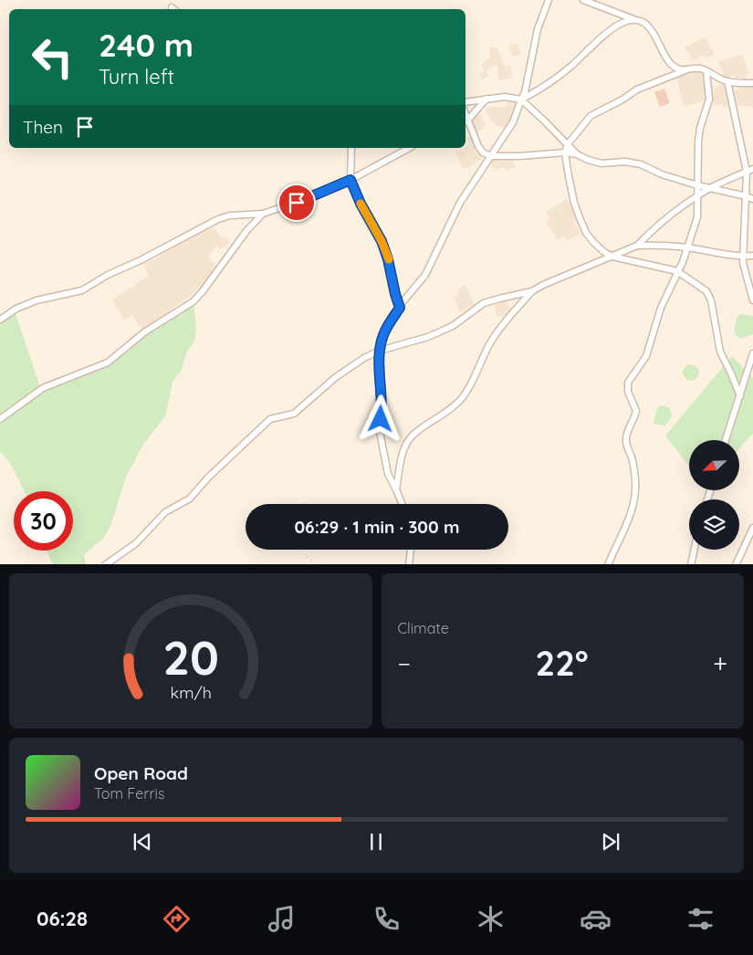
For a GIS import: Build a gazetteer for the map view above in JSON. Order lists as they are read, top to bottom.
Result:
{
  "north": "bottom left",
  "page": {
    "turn": ["240 m", "Turn left"],
    "then": "Then",
    "limit": "30",
    "trip": "06:29 · 1 min · 300 m",
    "tile": "Climate",
    "heat": ["−", "22°", "+"],
    "song": ["Open Road", "Tom Ferris"],
    "tabs": "06:28",
    "gauge": ["20", "km/h"]
  }
}
